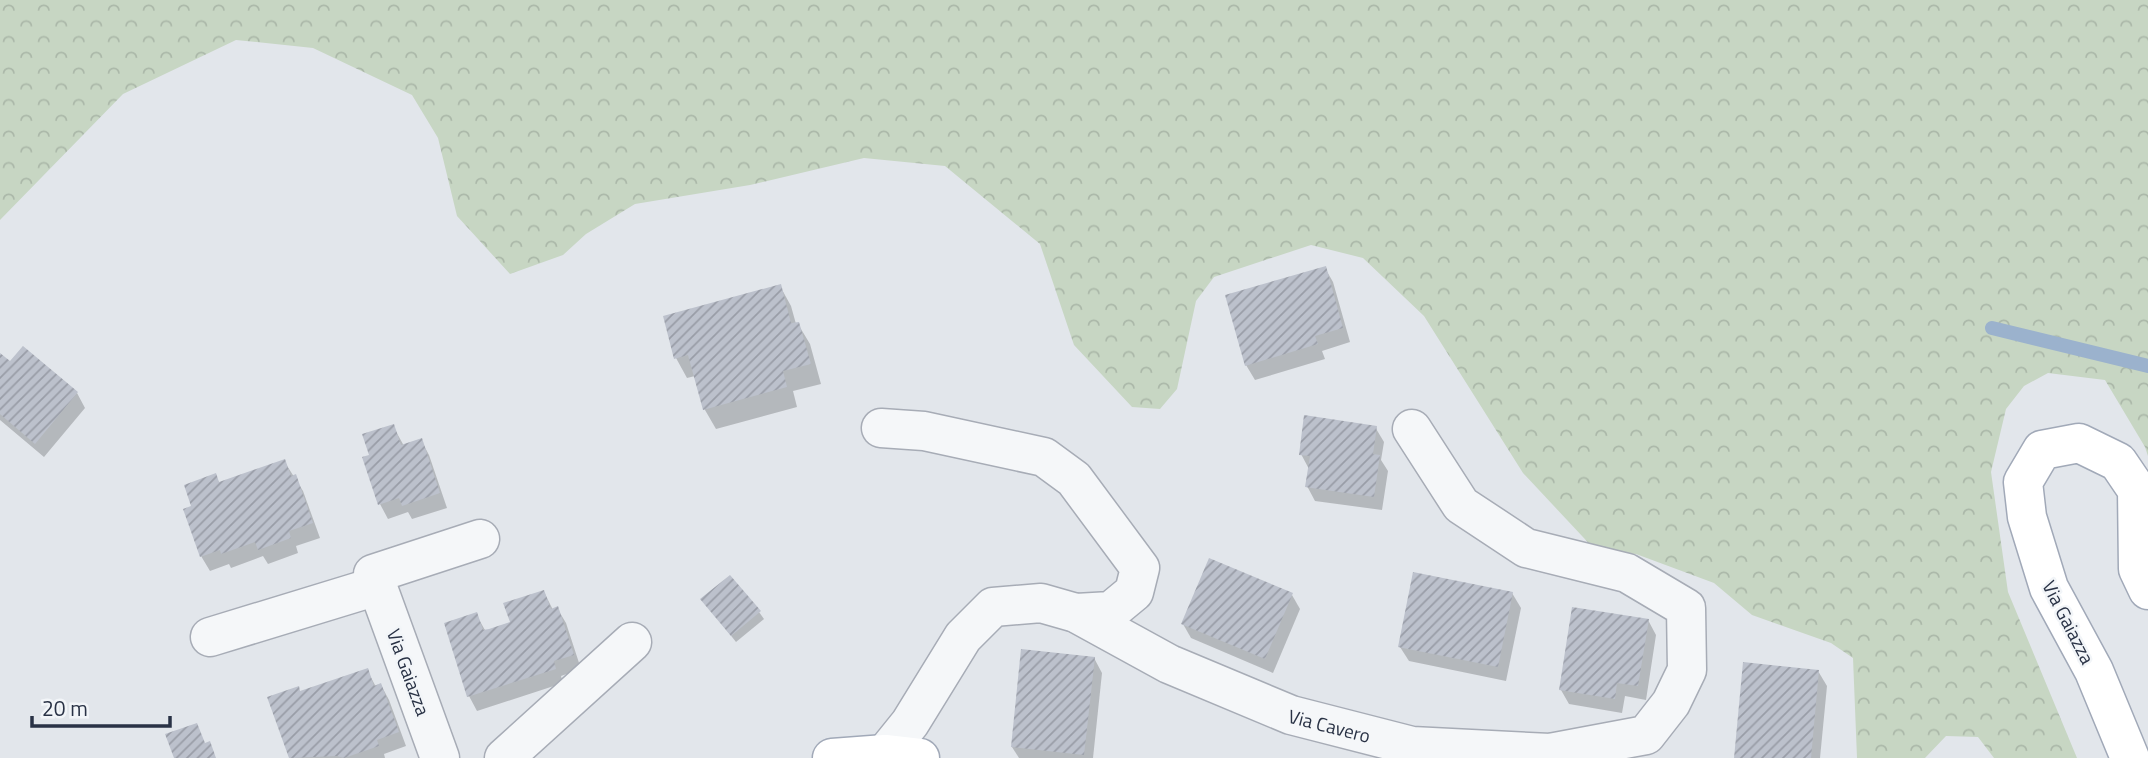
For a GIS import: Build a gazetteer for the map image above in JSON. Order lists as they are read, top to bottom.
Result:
{
  "streets": {
    "main road": ["Via Gaiazza"],
    "street": ["Via Cavero"]
  },
  "scale_bar": "20 m"
}
